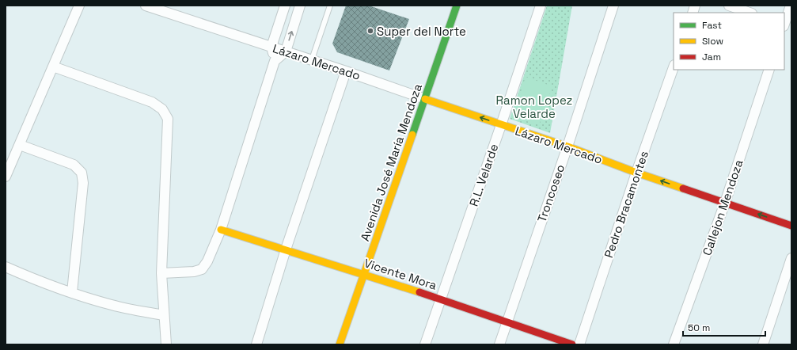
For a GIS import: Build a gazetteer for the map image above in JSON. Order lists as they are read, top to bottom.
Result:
{
  "streets": {
    "street": [
      "Lázaro Mercado",
      "Avenida José María Mendoza",
      "R.L. Velarde",
      "Troncoseo",
      "Pedro Bracamontes",
      "Callejon Mendoza",
      "Vicente Mora"
    ]
  },
  "crossings": [
    ["Lázaro Mercado", "Avenida José María Mendoza"],
    ["Lázaro Mercado", "R.L. Velarde"],
    ["Lázaro Mercado", "Troncoseo"],
    ["Lázaro Mercado", "Pedro Bracamontes"],
    ["Lázaro Mercado", "Callejon Mendoza"],
    ["Avenida José María Mendoza", "Vicente Mora"],
    ["R.L. Velarde", "Vicente Mora"],
    ["Troncoseo", "Vicente Mora"]
  ],
  "one_way": ["Lázaro Mercado"],
  "parks": ["Ramon Lopez Velarde"],
  "places": ["Super del Norte"],
  "legend": ["Fast", "Slow", "Jam"],
  "scale_bar": "50 m"
}
